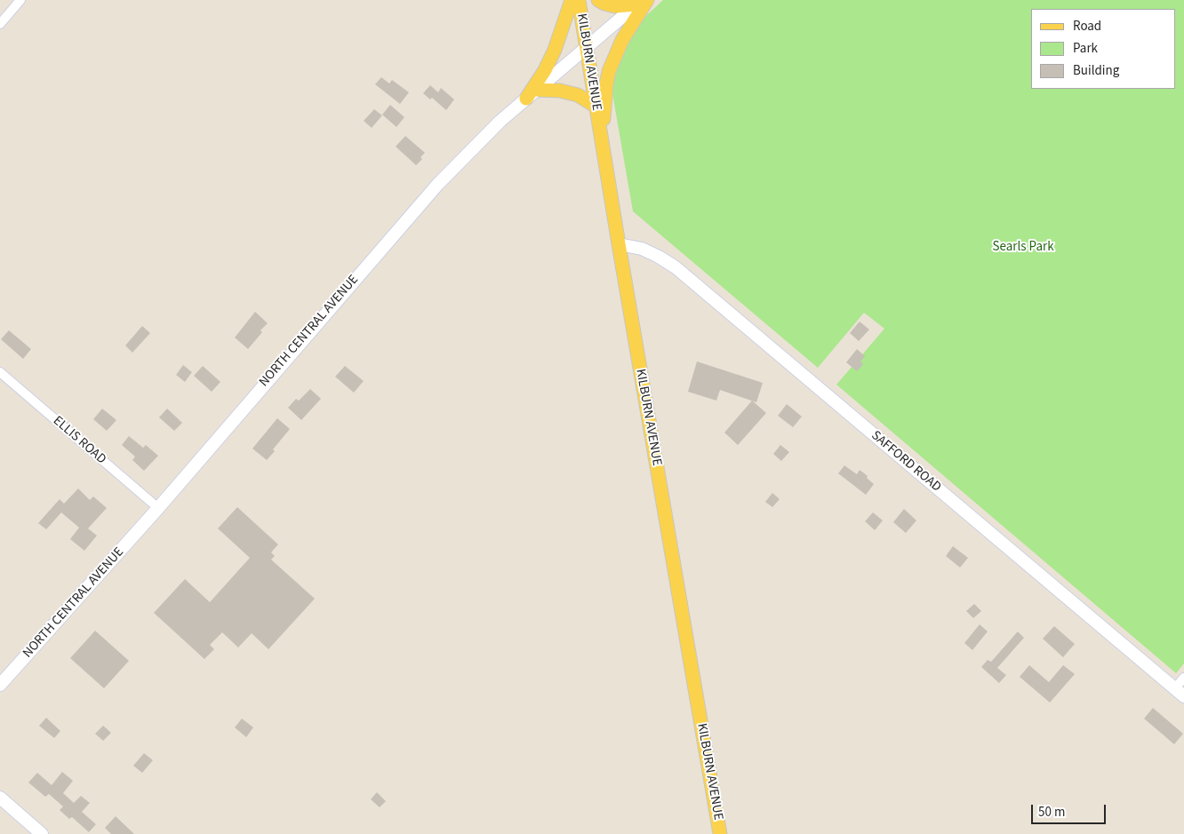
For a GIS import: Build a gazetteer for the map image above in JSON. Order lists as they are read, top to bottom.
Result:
{
  "streets": {
    "main road": ["KILBURN AVENUE", "NORTH CENTRAL AVENUE", "SAFFORD ROAD"],
    "street": ["ELLIS ROAD"]
  },
  "crossings": [
    ["KILBURN AVENUE", "NORTH CENTRAL AVENUE"],
    ["KILBURN AVENUE", "SAFFORD ROAD"],
    ["NORTH CENTRAL AVENUE", "ELLIS ROAD"]
  ],
  "parks": ["Searls Park"],
  "legend": ["Road", "Park", "Building"],
  "scale_bar": "50 m"
}
